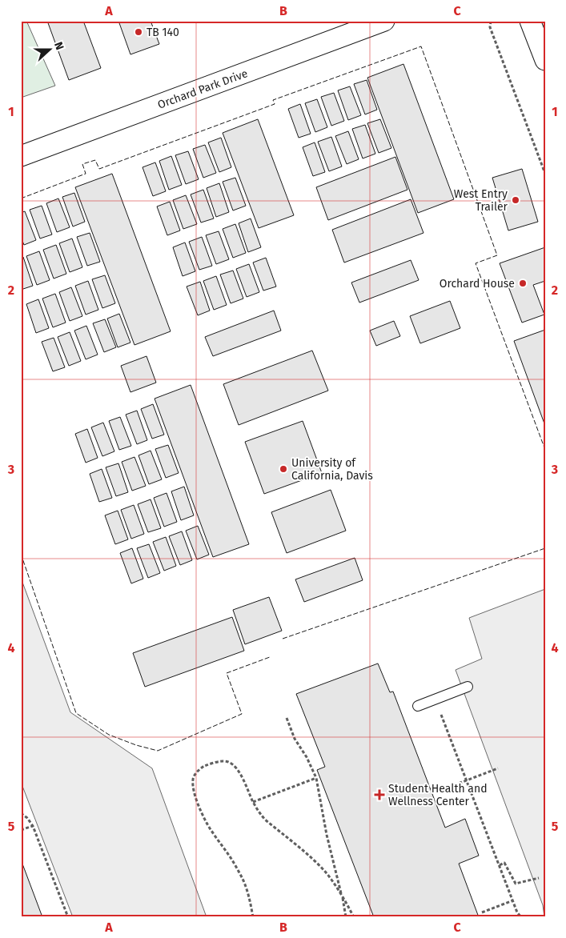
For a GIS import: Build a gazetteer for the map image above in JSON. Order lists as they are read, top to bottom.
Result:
{
  "streets": {
    "street": ["Orchard Park Drive"]
  },
  "places": {
    "other": [
      "TB 140",
      "West Entry Trailer",
      "Orchard House",
      "University of California, Davis"
    ],
    "health": ["Student Health and Wellness Center"]
  },
  "north": "right",
  "grid": {
    "columns": ["A", "B", "C"],
    "rows": [
      "1",
      "2",
      "3",
      "4",
      "5"
    ]
  }
}
